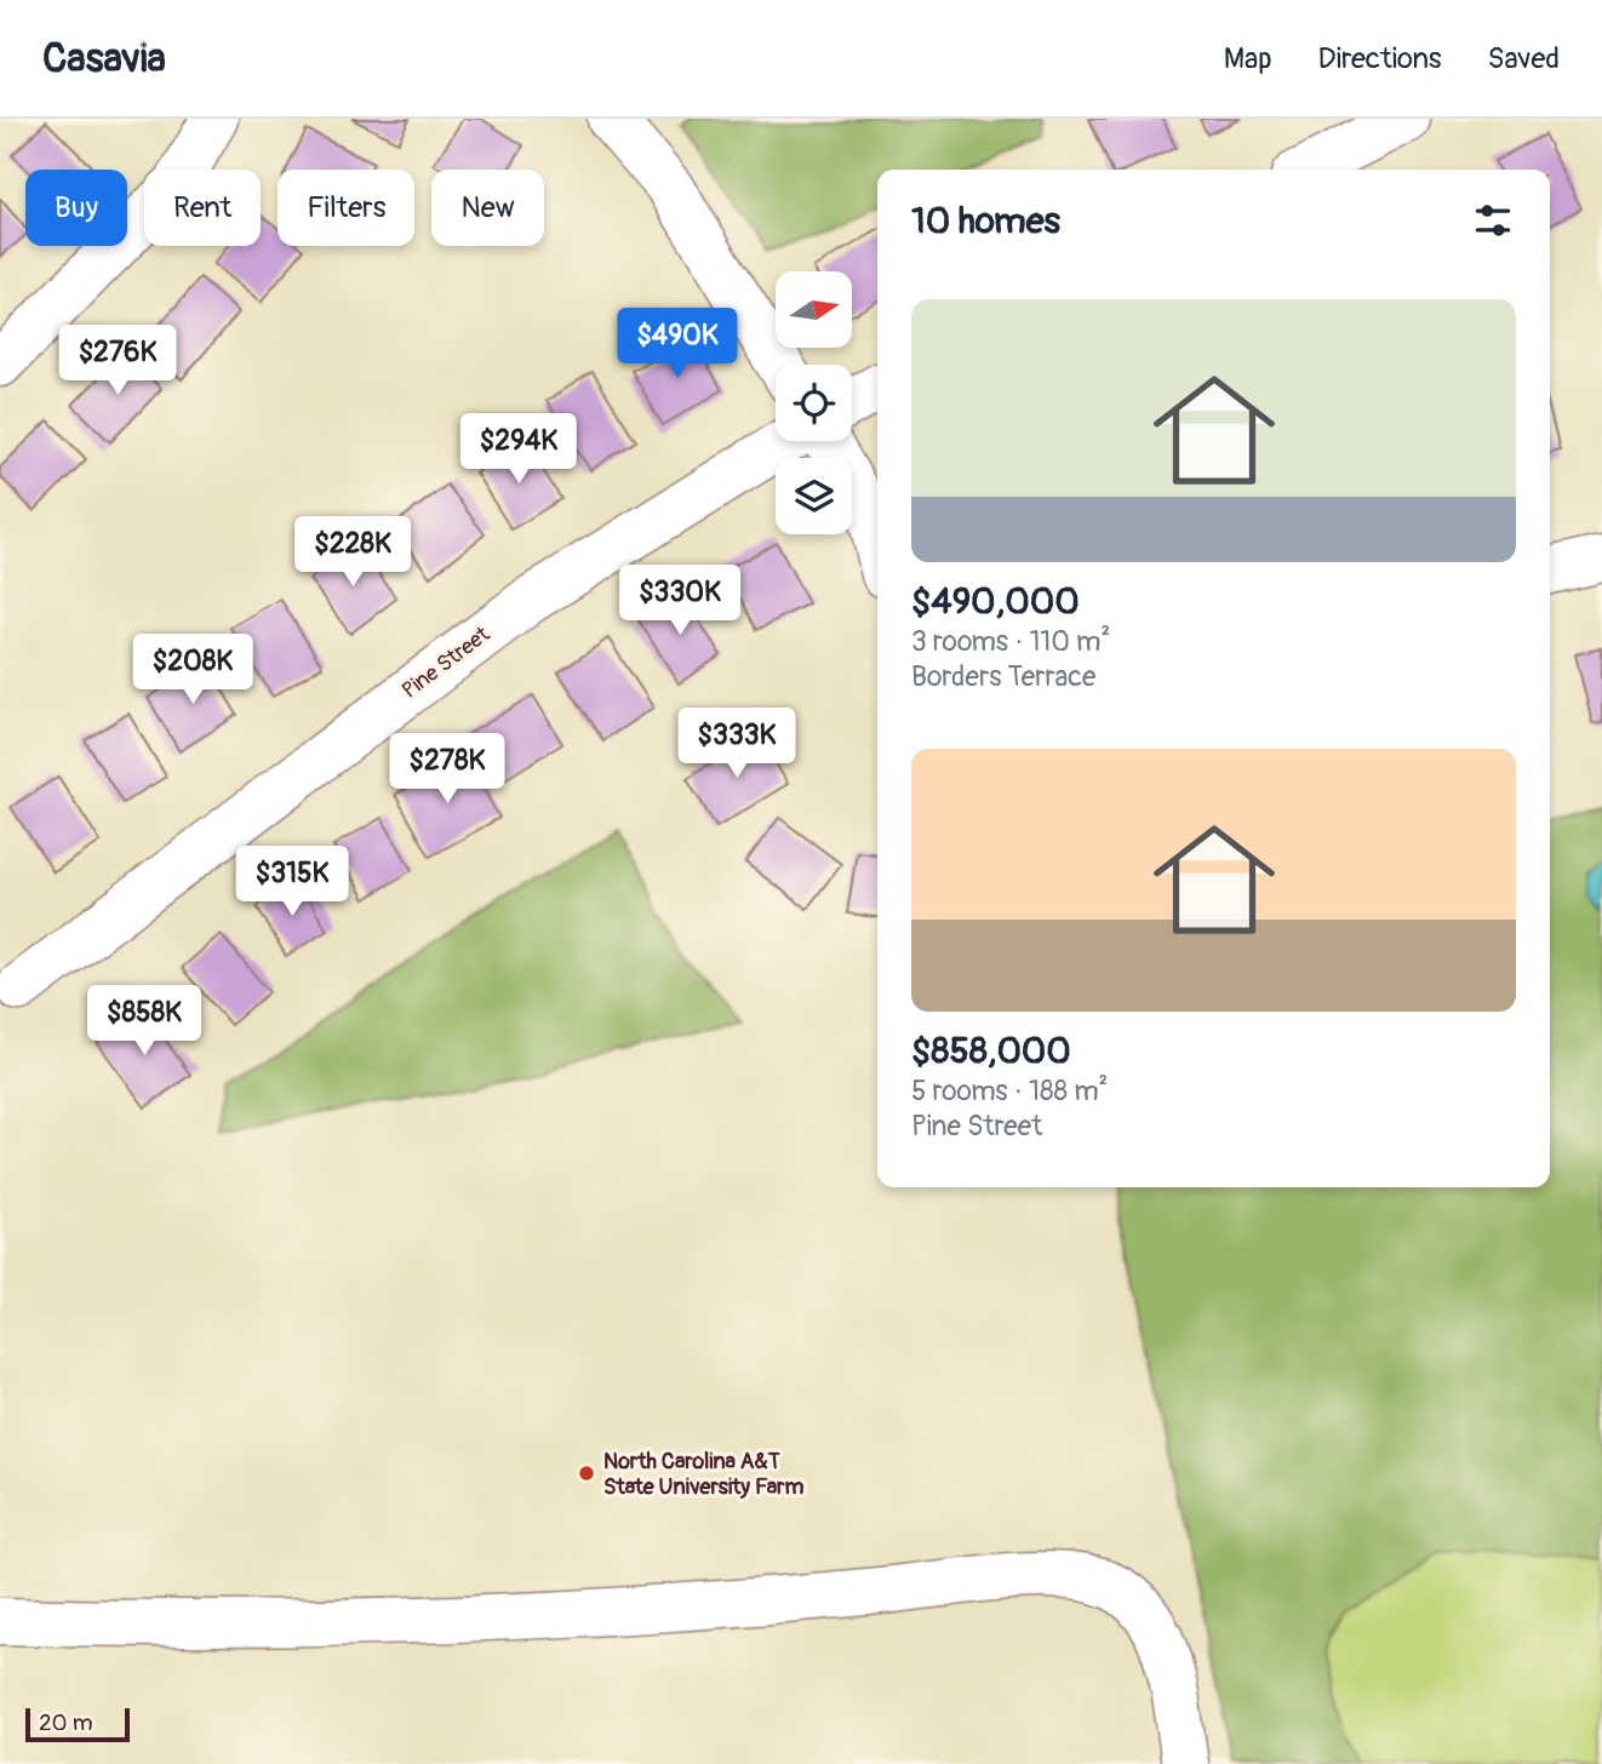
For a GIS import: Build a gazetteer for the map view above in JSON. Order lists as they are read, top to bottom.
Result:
{
  "streets": {
    "street": ["Pine Street"]
  },
  "places": ["North Carolina A&T State University Farm"],
  "scale_bar": "20 m",
  "north": "right",
  "page": {
    "header": "Casavia",
    "nav": ["Map", "Directions", "Saved"],
    "chip": [
      "Buy",
      "Rent",
      "Filters",
      "New"
    ],
    "heading": "10 homes",
    "list": [
      {
        "name": "$490,000",
        "note": "3 rooms · 110 m² · Borders Terrace"
      },
      {
        "name": "$858,000",
        "note": "5 rooms · 188 m² · Pine Street"
      }
    ],
    "price": [
      "$490K",
      "$276K",
      "$294K",
      "$228K",
      "$330K",
      "$208K",
      "$333K",
      "$278K",
      "$315K",
      "$858K"
    ],
    "scale": "20 m"
  }
}
